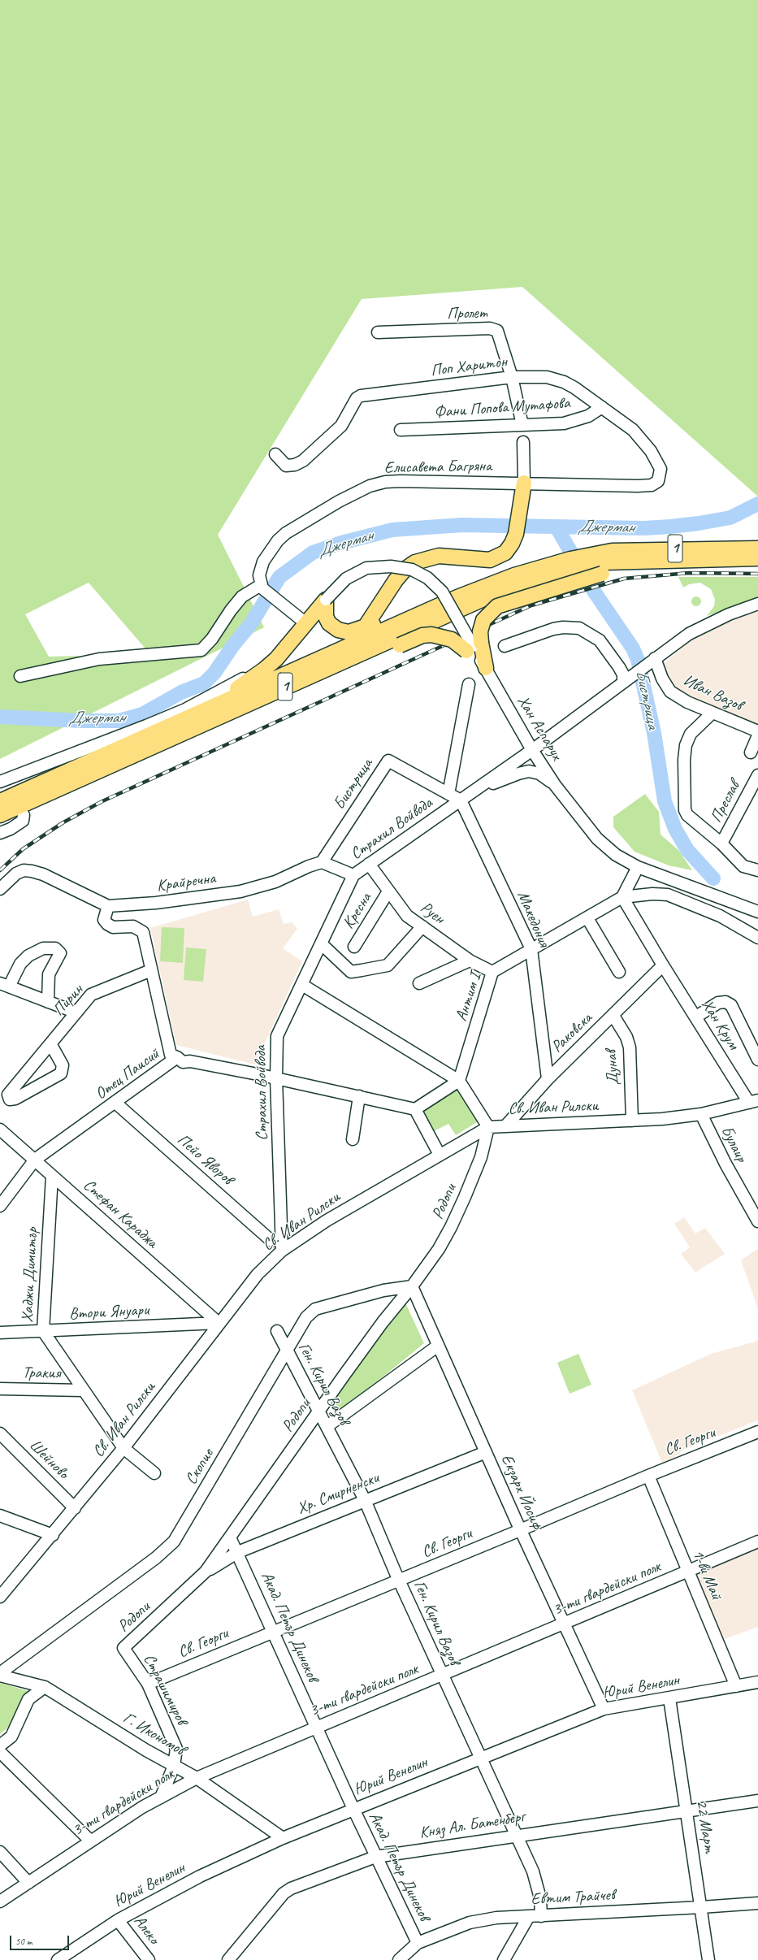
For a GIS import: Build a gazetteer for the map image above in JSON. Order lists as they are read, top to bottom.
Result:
{
  "streets": {
    "main road": ["1"],
    "street": [
      "Пролет",
      "Поп Харитон",
      "Фани Попова Мутафова",
      "Елисавета Багряна",
      "Иван Вазов",
      "Хан Аспарух",
      "Бистрица",
      "Преслав",
      "Страхил Войвода",
      "Крайречна",
      "Кресна",
      "Руен",
      "Македония",
      "Антим I",
      "Пирин",
      "Хан Крум",
      "Раковска",
      "Дунав",
      "Отец Паисий",
      "Св. Иван Рилски",
      "Булаир",
      "Пейо Яворов",
      "Родопи",
      "Стефан Караджа",
      "Хаджи Димитър",
      "Втори Януари",
      "Тракия",
      "Ген. Кирил Вазов",
      "Св. Георги",
      "Шейново",
      "Скопие",
      "Екзарх Йосиф",
      "Хр. Смирненски",
      "1-ви Май",
      "3-ти гвардейски полк",
      "Акад. Петър Динеков",
      "Юрий Венелин",
      "Страшимиров",
      "Г. Икономов",
      "Княз Ал. Батенберг",
      "22 Март",
      "Евтим Трайчев",
      "Алеко"
    ]
  },
  "crossings": [
    ["Пролет", "Поп Харитон"],
    ["Пролет", "Фани Попова Мутафова"],
    ["Поп Харитон", "Фани Попова Мутафова"],
    ["Поп Харитон", "Елисавета Багряна"],
    ["Иван Вазов", "Страхил Войвода"],
    ["Хан Аспарух", "Страхил Войвода"],
    ["Бистрица", "Страхил Войвода"],
    ["Бистрица", "Крайречна"],
    ["Бистрица", "Македония"],
    ["Страхил Войвода", "Руен"],
    ["Страхил Войвода", "Македония"],
    ["Страхил Войвода", "Св. Иван Рилски"],
    ["Крайречна", "Отец Паисий"],
    ["Кресна", "Руен"],
    ["Руен", "Антим I"],
    ["Македония", "Антим I"],
    ["Македония", "Раковска"],
    ["Антим I", "Хан Крум"],
    ["Пирин", "Отец Паисий"],
    ["Хан Крум", "Раковска"],
    ["Хан Крум", "Св. Иван Рилски"],
    ["Раковска", "Дунав"],
    ["Раковска", "Св. Иван Рилски"],
    ["Дунав", "Св. Иван Рилски"],
    ["Отец Паисий", "Пейо Яворов"],
    ["Отец Паисий", "Стефан Караджа"],
    ["Св. Иван Рилски", "Булаир"],
    ["Св. Иван Рилски", "Родопи"],
    ["Св. Иван Рилски", "Стефан Караджа"],
    ["Св. Иван Рилски", "Хаджи Димитър"],
    ["Св. Иван Рилски", "Втори Януари"],
    ["Св. Иван Рилски", "Шейново"],
    ["Родопи", "Ген. Кирил Вазов"],
    ["Родопи", "Скопие"],
    ["Родопи", "Екзарх Йосиф"],
    ["Родопи", "Хр. Смирненски"],
    ["Родопи", "Акад. Петър Динеков"],
    ["Родопи", "Страшимиров"],
    ["Стефан Караджа", "Хаджи Димитър"],
    ["Стефан Караджа", "Втори Януари"],
    ["Хаджи Димитър", "Втори Януари"],
    ["Хаджи Димитър", "Тракия"],
    ["Ген. Кирил Вазов", "Св. Георги"],
    ["Ген. Кирил Вазов", "Скопие"],
    ["Ген. Кирил Вазов", "Хр. Смирненски"],
    ["Ген. Кирил Вазов", "3-ти гвардейски полк"],
    ["Ген. Кирил Вазов", "Юрий Венелин"],
    ["Ген. Кирил Вазов", "Княз Ал. Батенберг"],
    ["Ген. Кирил Вазов", "Евтим Трайчев"],
    ["Св. Георги", "Екзарх Йосиф"],
    ["Св. Георги", "1-ви Май"],
    ["Св. Георги", "Акад. Петър Динеков"],
    ["Св. Георги", "Страшимиров"],
    ["Скопие", "Екзарх Йосиф"],
    ["Екзарх Йосиф", "Хр. Смирненски"],
    ["Екзарх Йосиф", "3-ти гвардейски полк"],
    ["Екзарх Йосиф", "Юрий Венелин"],
    ["Хр. Смирненски", "Акад. Петър Динеков"],
    ["1-ви Май", "3-ти гвардейски полк"],
    ["1-ви Май", "Юрий Венелин"],
    ["3-ти гвардейски полк", "Акад. Петър Динеков"],
    ["3-ти гвардейски полк", "Страшимиров"],
    ["3-ти гвардейски полк", "Г. Икономов"],
    ["Акад. Петър Динеков", "Юрий Венелин"],
    ["Акад. Петър Динеков", "Княз Ал. Батенберг"],
    ["Акад. Петър Динеков", "Евтим Трайчев"],
    ["Юрий Венелин", "Г. Икономов"],
    ["Юрий Венелин", "22 Март"],
    ["Юрий Венелин", "Алеко"],
    ["Страшимиров", "Г. Икономов"],
    ["Княз Ал. Батенберг", "22 Март"],
    ["22 Март", "Евтим Трайчев"]
  ],
  "water": ["Джерман", "Бистрица"],
  "scale_bar": "50 m"
}
